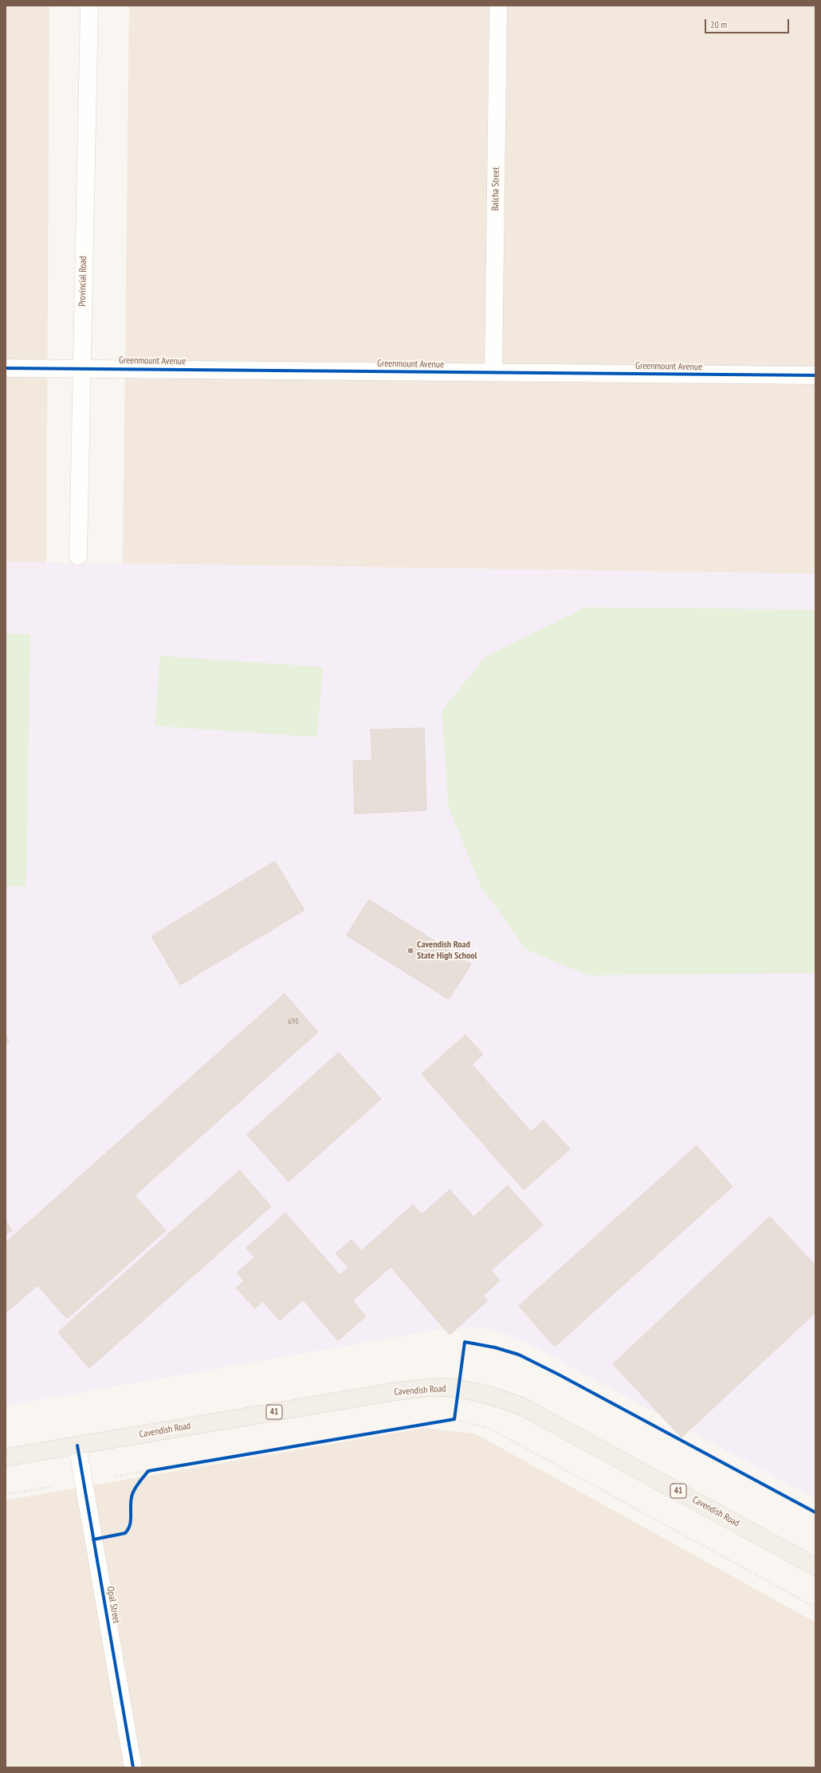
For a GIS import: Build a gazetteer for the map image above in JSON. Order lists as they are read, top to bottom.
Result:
{
  "streets": {
    "main road": ["Cavendish Road", "41"],
    "street": [
      "Balcha Street",
      "Provincial Road",
      "Greenmount Avenue",
      "Opal Street"
    ]
  },
  "crossings": [
    ["Balcha Street", "Greenmount Avenue"],
    ["Provincial Road", "Greenmount Avenue"],
    ["Cavendish Road", "Opal Street"]
  ],
  "places": ["Cavendish Road State High School"],
  "house_numbers": ["695"],
  "scale_bar": "20 m"
}
